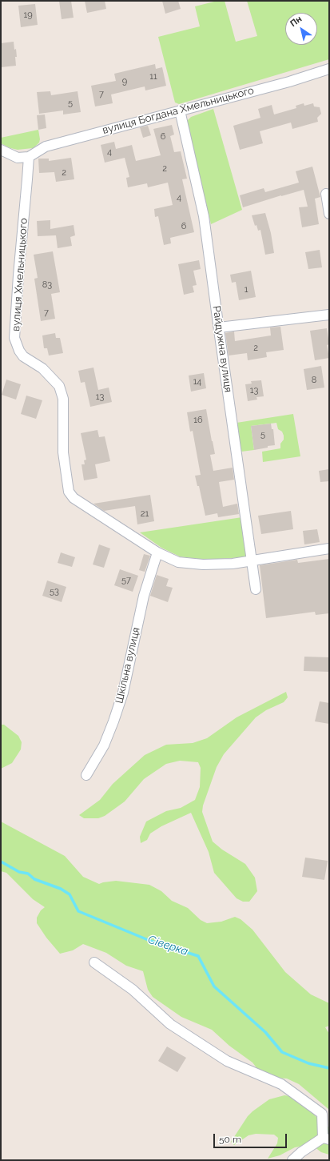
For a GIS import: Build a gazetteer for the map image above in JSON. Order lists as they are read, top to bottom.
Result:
{
  "streets": {
    "street": [
      "вулиця Богдана Хмельницького",
      "вулиця Хмельницького",
      "Райдужна вулиця",
      "Шкільна вулиця"
    ]
  },
  "crossings": [
    ["вулиця Богдана Хмельницького", "вулиця Хмельницького"],
    ["вулиця Богдана Хмельницького", "Райдужна вулиця"],
    ["вулиця Хмельницького", "Райдужна вулиця"],
    ["вулиця Хмельницького", "Шкільна вулиця"]
  ],
  "water": ["Сіверка"],
  "house_numbers": [
    "19",
    "11",
    "9",
    "7",
    "5",
    "6",
    "4",
    "2",
    "2",
    "4",
    "6",
    "83",
    "1",
    "7",
    "2",
    "8",
    "14",
    "13",
    "13",
    "16",
    "5",
    "21",
    "57",
    "53"
  ],
  "scale_bar": "50 m",
  "north": "top left"
}
